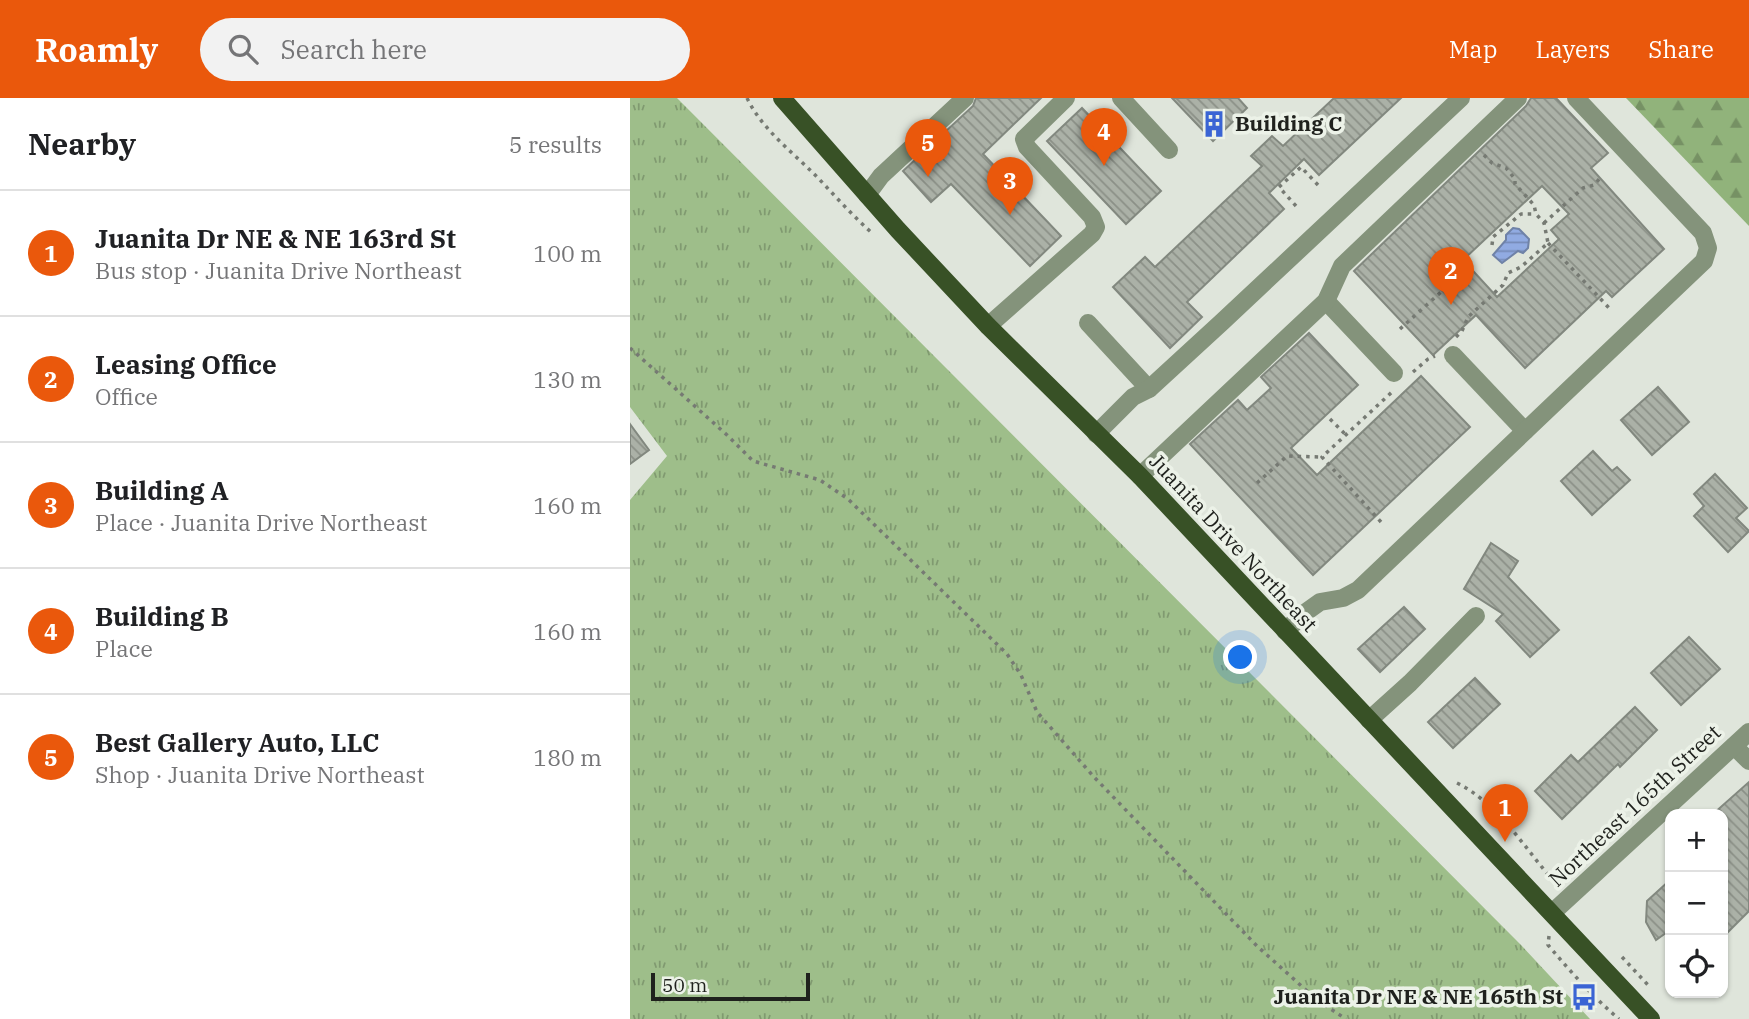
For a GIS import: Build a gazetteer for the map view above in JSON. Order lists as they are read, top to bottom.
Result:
{
  "streets": {
    "main road": ["Juanita Drive Northeast"],
    "street": ["Northeast 165th Street"]
  },
  "crossings": [
    ["Juanita Drive Northeast", "Northeast 165th Street"]
  ],
  "places": {
    "building": ["Building C"],
    "bus stop": ["Juanita Dr NE & NE 165th St"]
  },
  "scale_bar": "50 m",
  "page": {
    "header": "Roamly",
    "search": "Search here",
    "nav": ["Map", "Layers", "Share"],
    "heading": ["Nearby", "5 results"],
    "pins": [
      "4",
      "5",
      "3",
      "2",
      "1"
    ],
    "list": [
      {
        "mark": "1",
        "name": "Juanita Dr NE & NE 163rd St",
        "note": "Bus stop · Juanita Drive Northeast",
        "value": "100 m"
      },
      {
        "mark": "2",
        "name": "Leasing Office",
        "note": "Office",
        "value": "130 m"
      },
      {
        "mark": "3",
        "name": "Building A",
        "note": "Place · Juanita Drive Northeast",
        "value": "160 m"
      },
      {
        "mark": "4",
        "name": "Building B",
        "note": "Place",
        "value": "160 m"
      },
      {
        "mark": "5",
        "name": "Best Gallery Auto, LLC",
        "note": "Shop · Juanita Drive Northeast",
        "value": "180 m"
      }
    ],
    "map_buttons": ["+", "−"],
    "scale": "50 m"
  }
}
